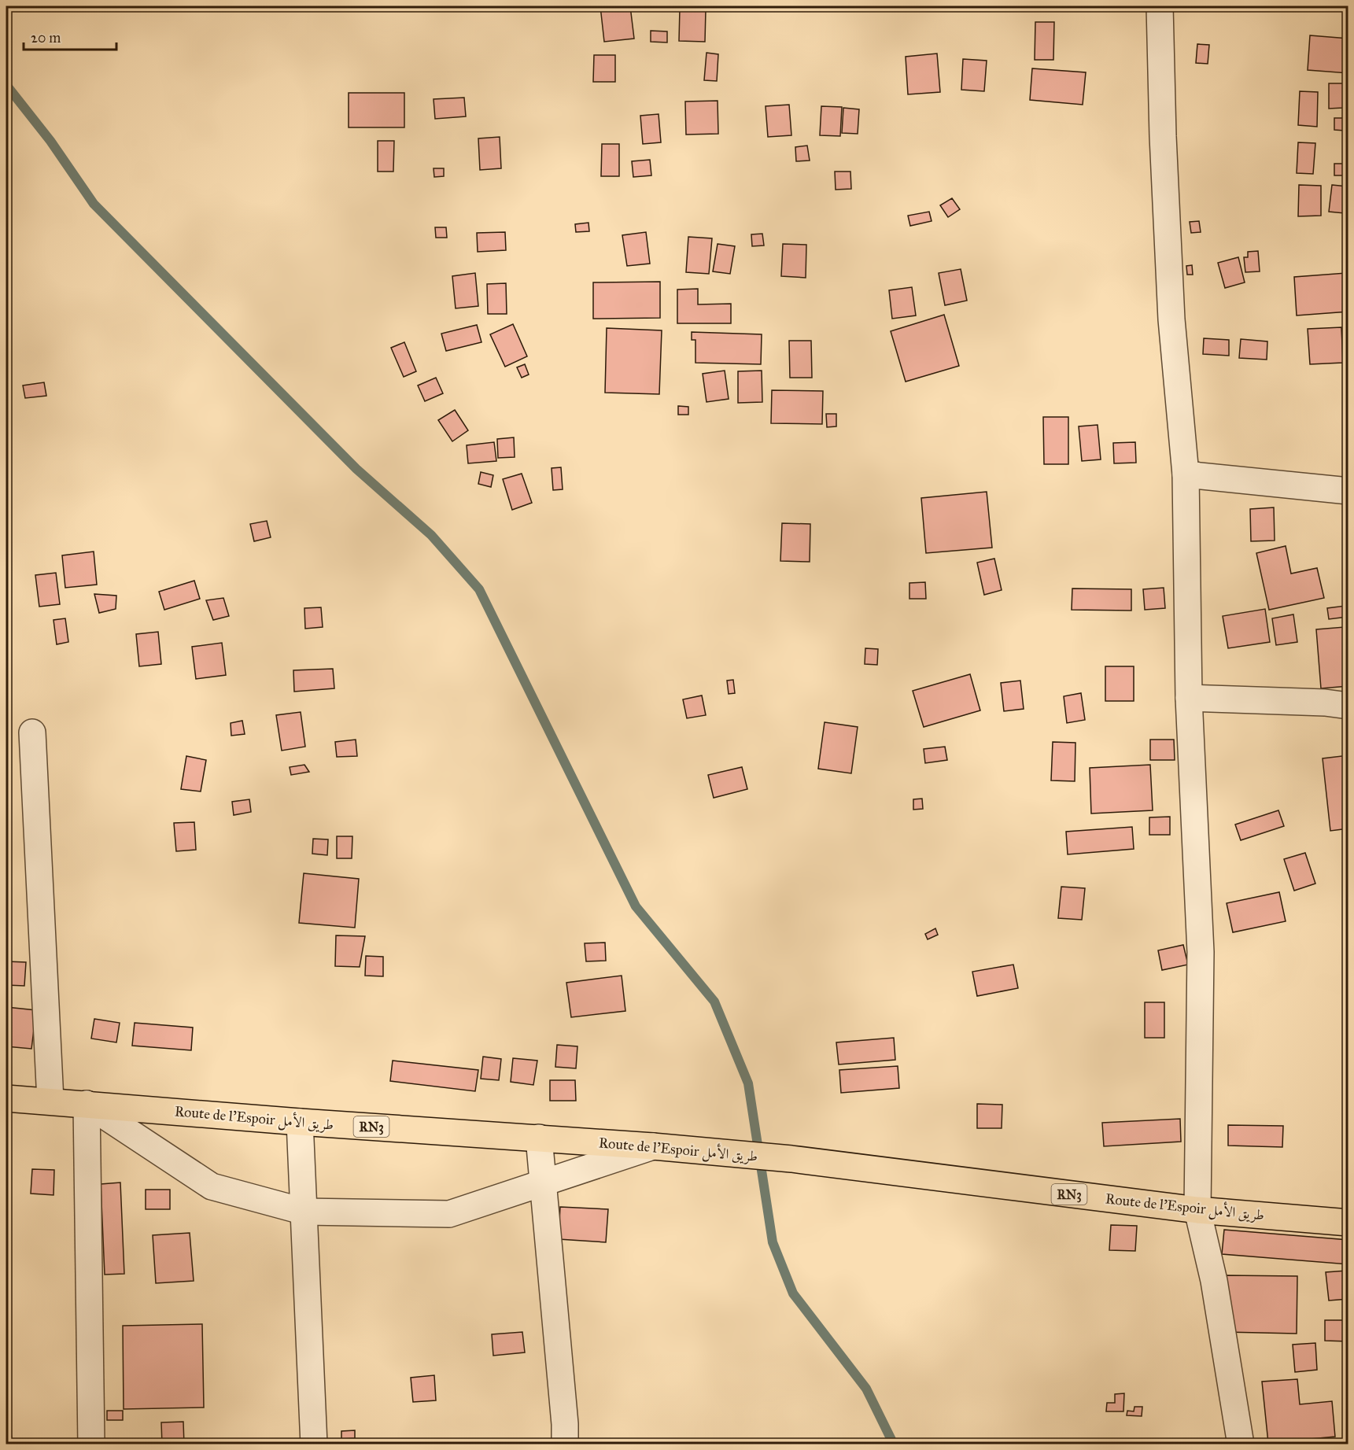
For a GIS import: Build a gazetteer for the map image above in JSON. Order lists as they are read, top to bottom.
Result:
{
  "streets": {
    "highway": ["Route de l’Espoir طريق الأمل", "RN3"]
  },
  "scale_bar": "20 m"
}
